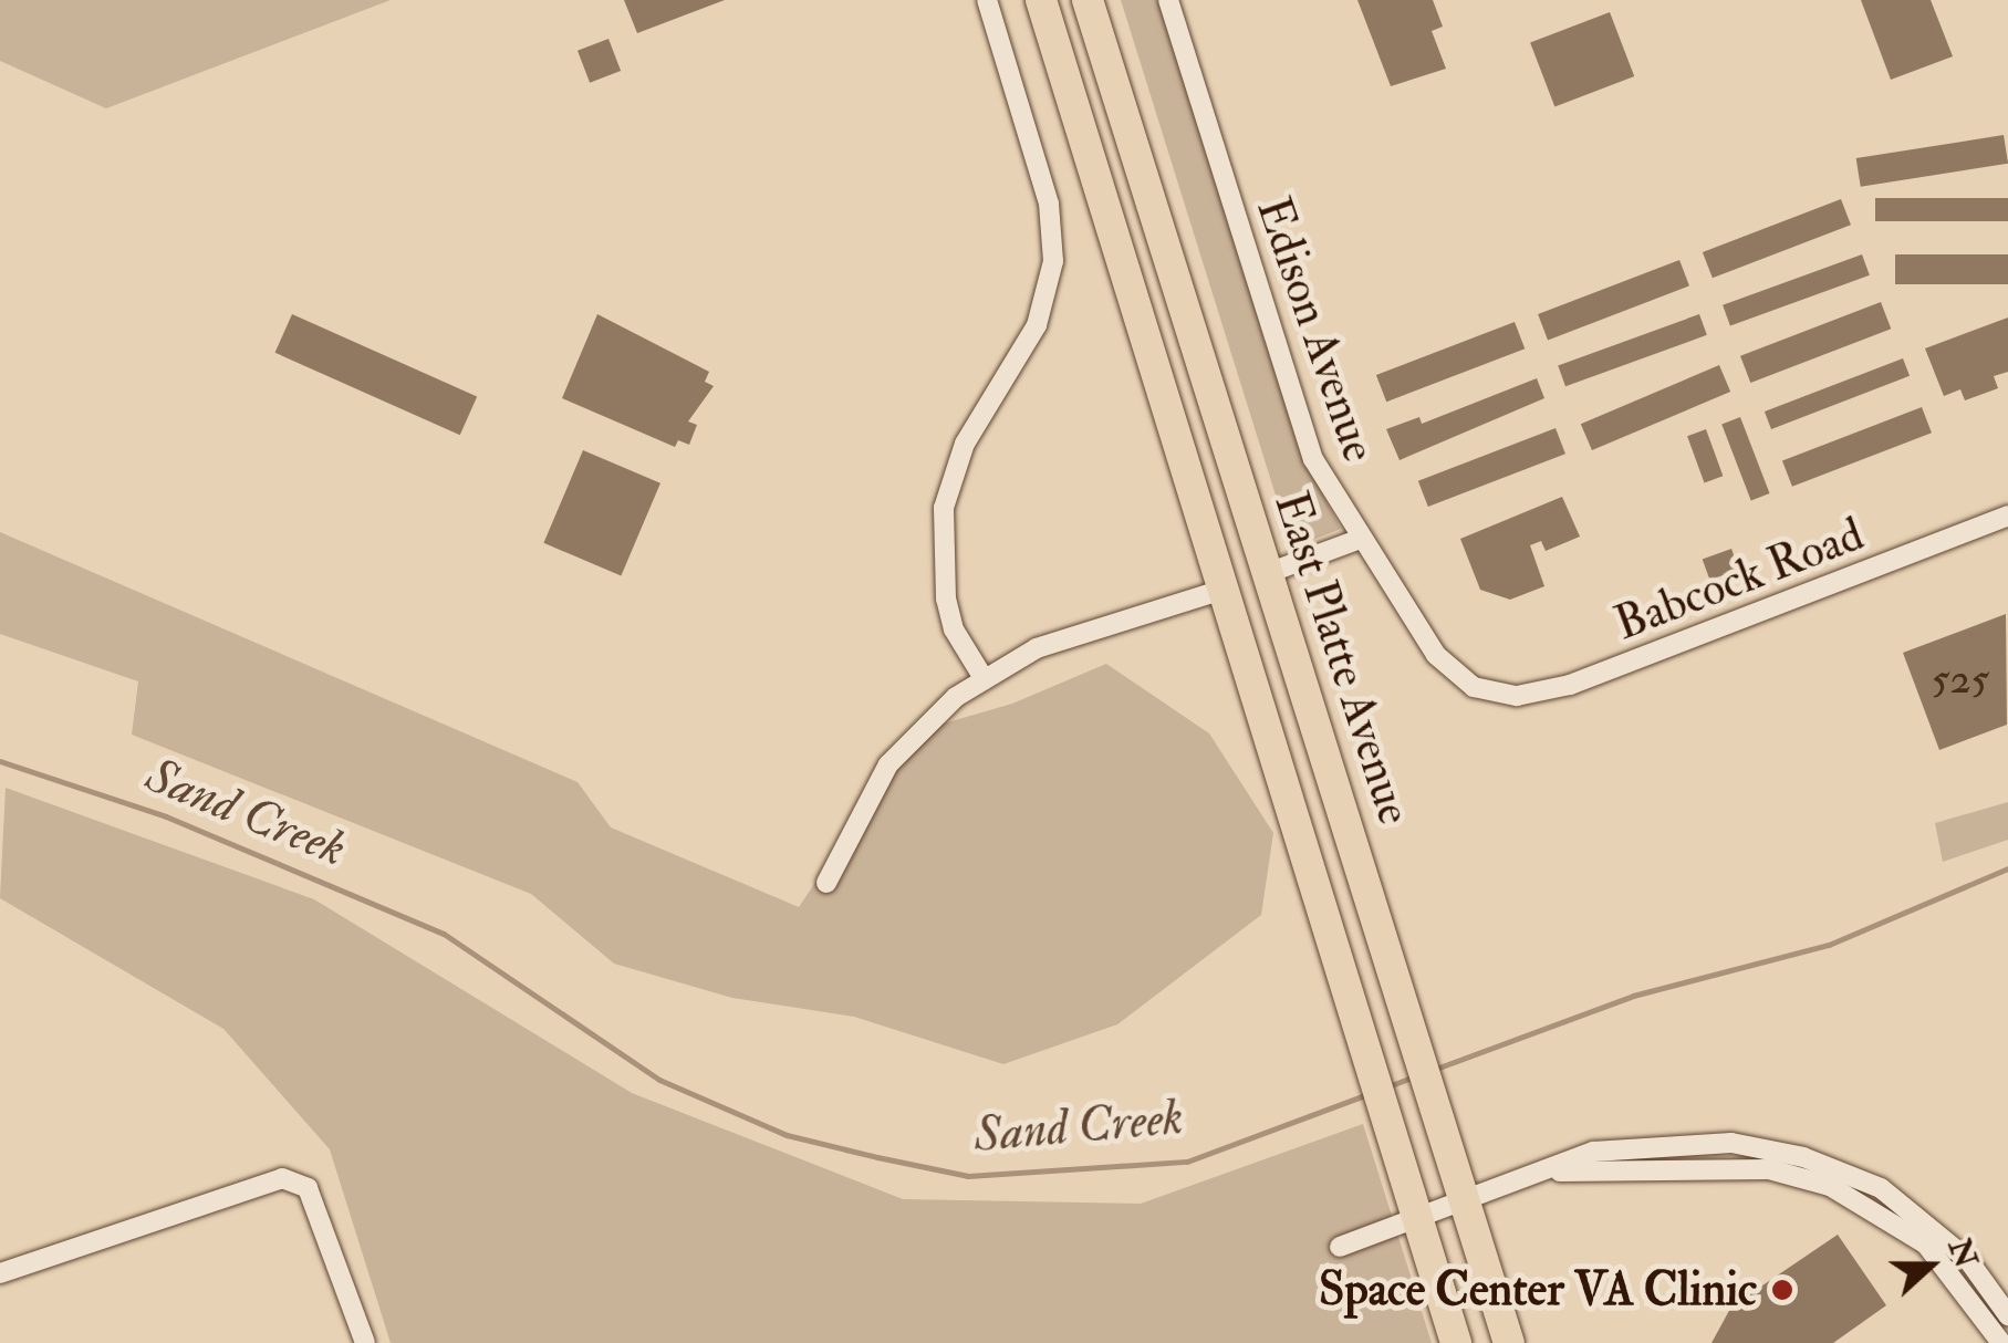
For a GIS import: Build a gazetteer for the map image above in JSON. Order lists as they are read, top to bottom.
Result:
{
  "streets": {
    "highway": ["East Platte Avenue"],
    "street": ["Edison Avenue", "Babcock Road"]
  },
  "crossings": [
    ["Edison Avenue", "Babcock Road"]
  ],
  "water": ["Sand Creek"],
  "places": ["Space Center VA Clinic"],
  "house_numbers": ["525"],
  "north": "right"
}
